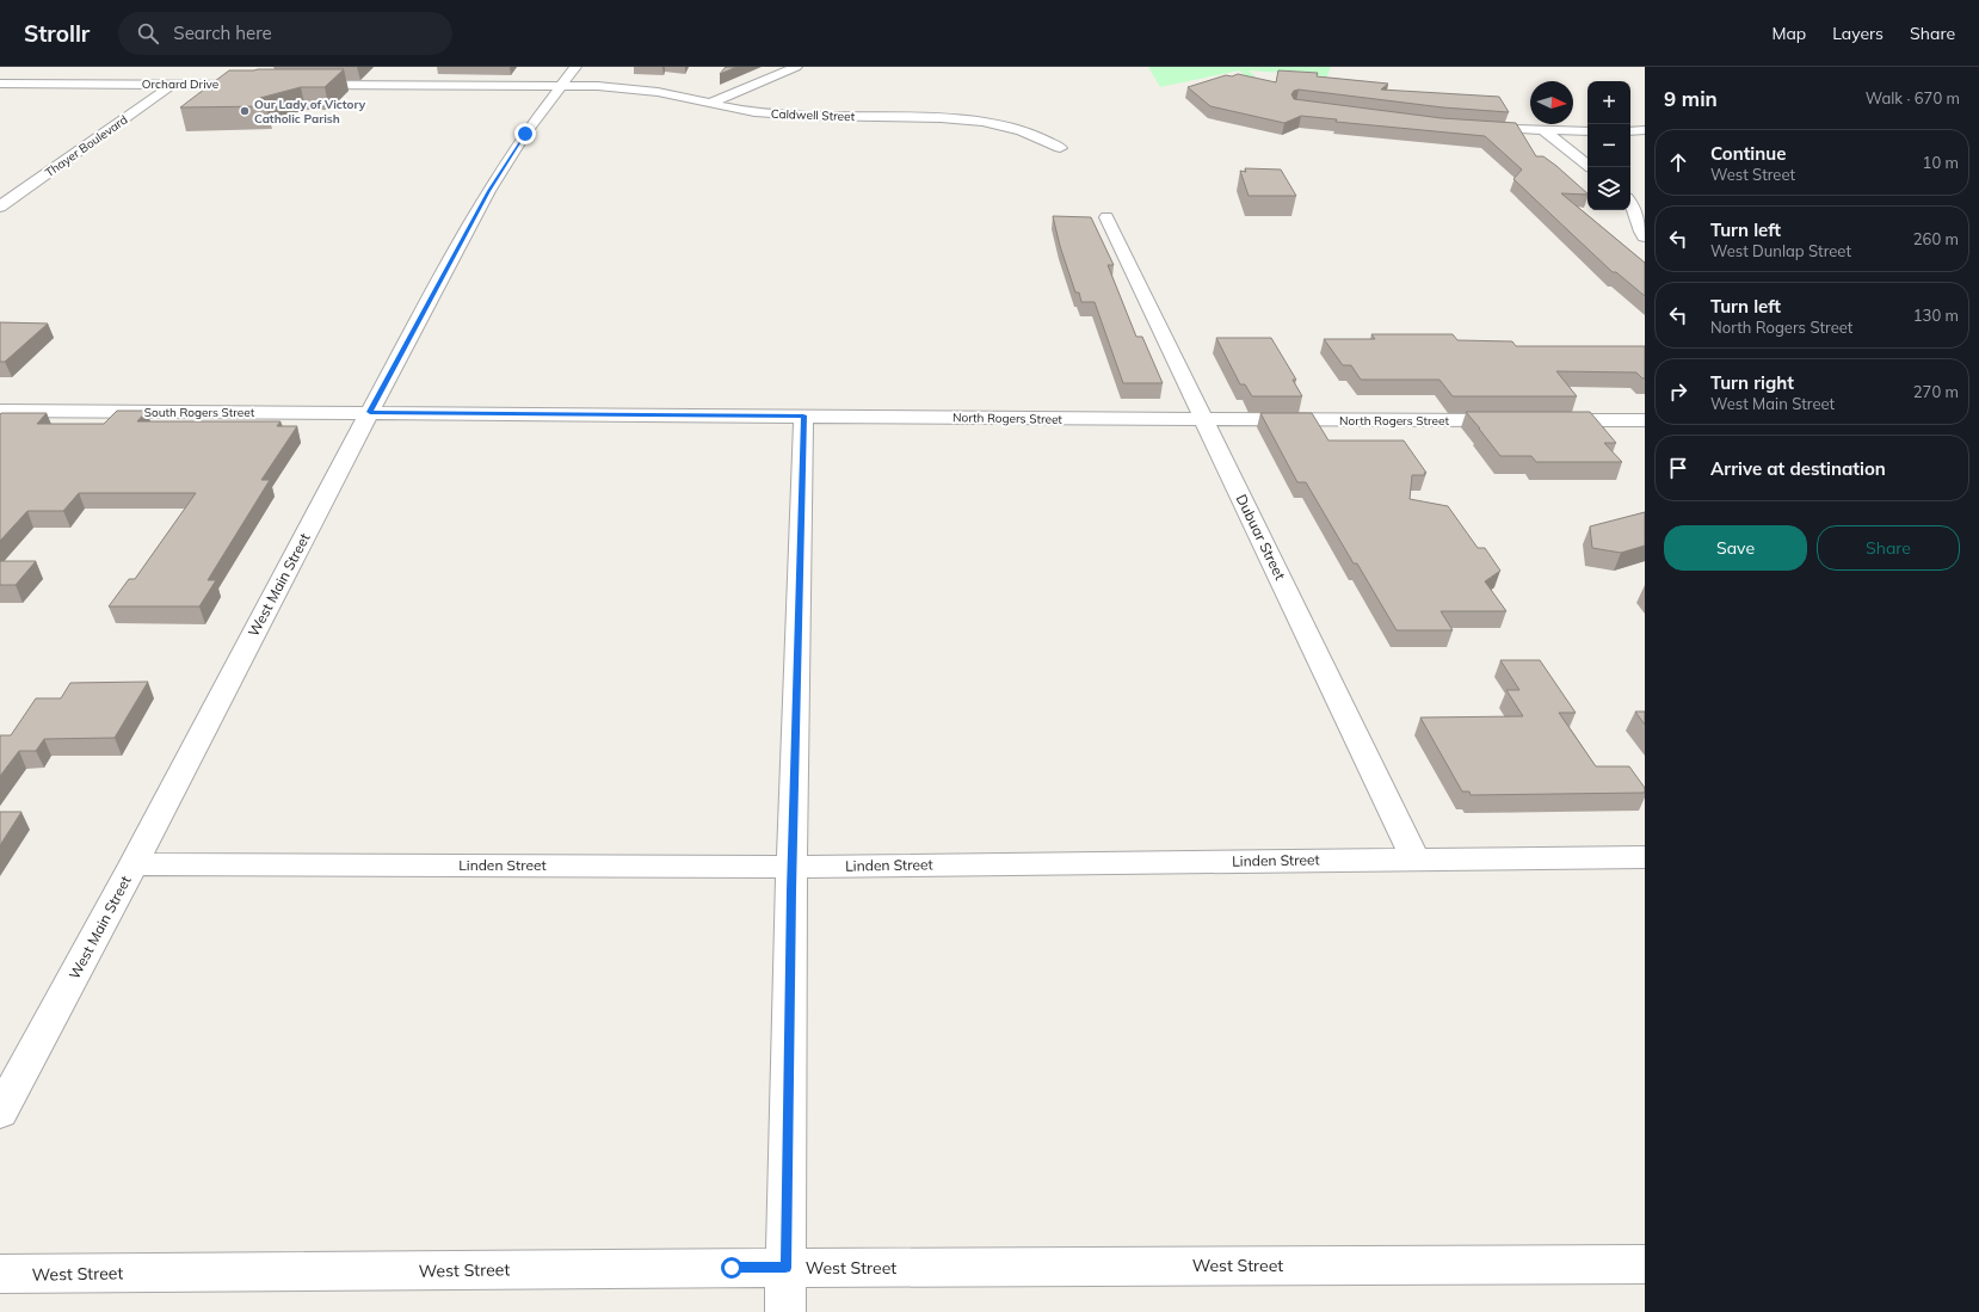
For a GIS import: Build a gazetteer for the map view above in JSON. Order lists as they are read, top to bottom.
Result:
{
  "streets": {
    "street": [
      "Orchard Drive",
      "Caldwell Street",
      "Thayer Boulevard",
      "South Rogers Street",
      "North Rogers Street",
      "Dubuar Street",
      "West Main Street",
      "Linden Street",
      "West Street"
    ]
  },
  "crossings": [
    ["Orchard Drive", "Thayer Boulevard"],
    ["Caldwell Street", "West Main Street"],
    ["South Rogers Street", "North Rogers Street"],
    ["South Rogers Street", "West Main Street"],
    ["North Rogers Street", "Dubuar Street"],
    ["North Rogers Street", "West Main Street"],
    ["Dubuar Street", "Linden Street"],
    ["West Main Street", "Linden Street"]
  ],
  "places": ["Our Lady of Victory Catholic Parish"],
  "north": "right",
  "page": {
    "header": "Strollr",
    "search": "Search here",
    "nav": ["Map", "Layers", "Share"],
    "heading": ["9 min", "Walk · 670 m"],
    "map_buttons": ["+", "−"],
    "list": [
      ["Continue", "West Street", "10 m"],
      ["Turn left", "West Dunlap Street", "260 m"],
      ["Turn left", "North Rogers Street", "130 m"],
      ["Turn right", "West Main Street", "270 m"],
      "Arrive at destination"
    ],
    "buttons": ["Save", "Share"]
  }
}
